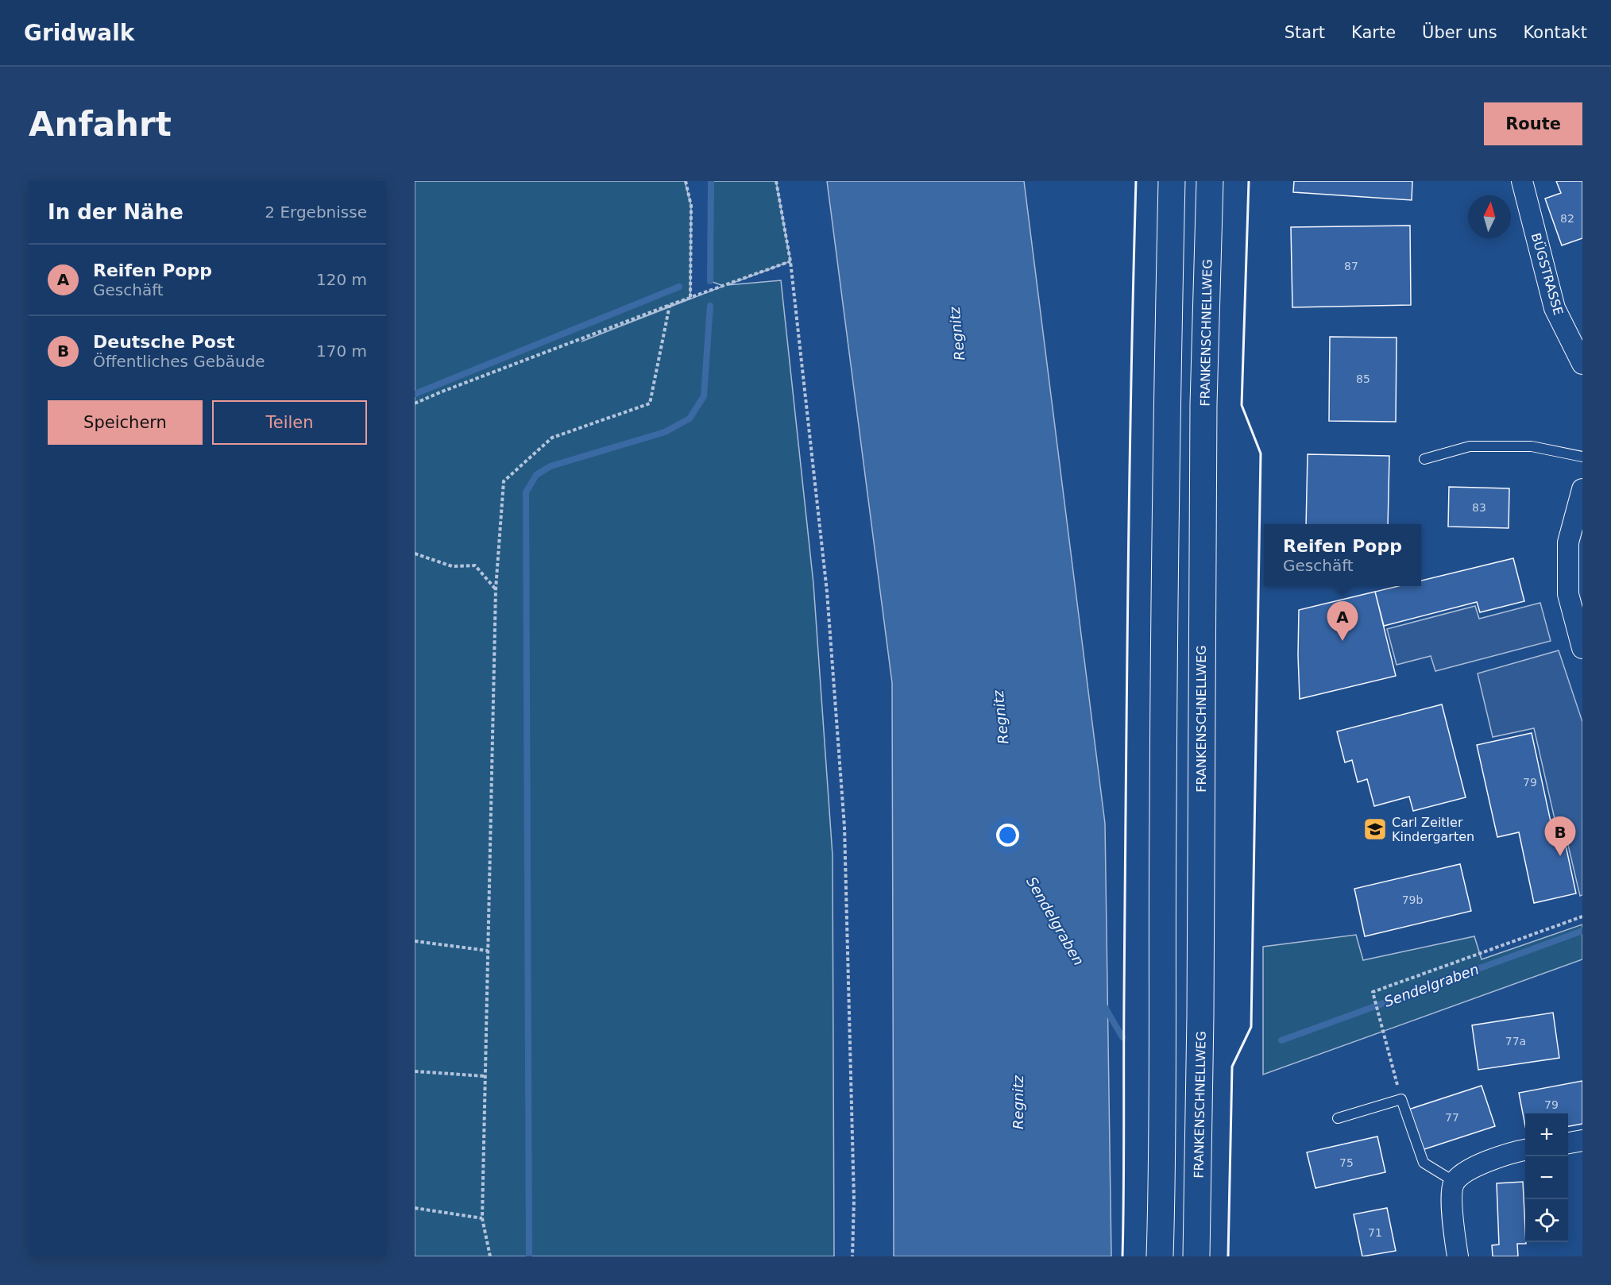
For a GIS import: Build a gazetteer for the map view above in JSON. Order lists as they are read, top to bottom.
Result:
{
  "streets": {
    "highway": ["FRANKENSCHNELLWEG"],
    "street": ["BÜGSTRASSE"]
  },
  "water": ["Regnitz", "Sendelgraben"],
  "places": {
    "school or university": ["Carl Zeitler Kindergarten"]
  },
  "house_numbers": [
    "82",
    "87",
    "85",
    "83",
    "79",
    "79b",
    "77a",
    "79",
    "77",
    "75",
    "71"
  ],
  "north": "top",
  "page": {
    "header": "Gridwalk",
    "nav": [
      "Start",
      "Karte",
      "Über uns",
      "Kontakt"
    ],
    "buttons": [
      "Route",
      ["Speichern", "Teilen"]
    ],
    "title": "Anfahrt",
    "heading": ["In der Nähe", "2 Ergebnisse"],
    "list": [
      {
        "mark": "A",
        "name": "Reifen Popp",
        "note": "Geschäft",
        "value": "120 m"
      },
      {
        "mark": "B",
        "name": "Deutsche Post",
        "note": "Öffentliches Gebäude",
        "value": "170 m"
      }
    ],
    "popup": ["Reifen Popp", "Geschäft"],
    "pins": ["A", "B"],
    "map_buttons": ["+", "−"]
  }
}
